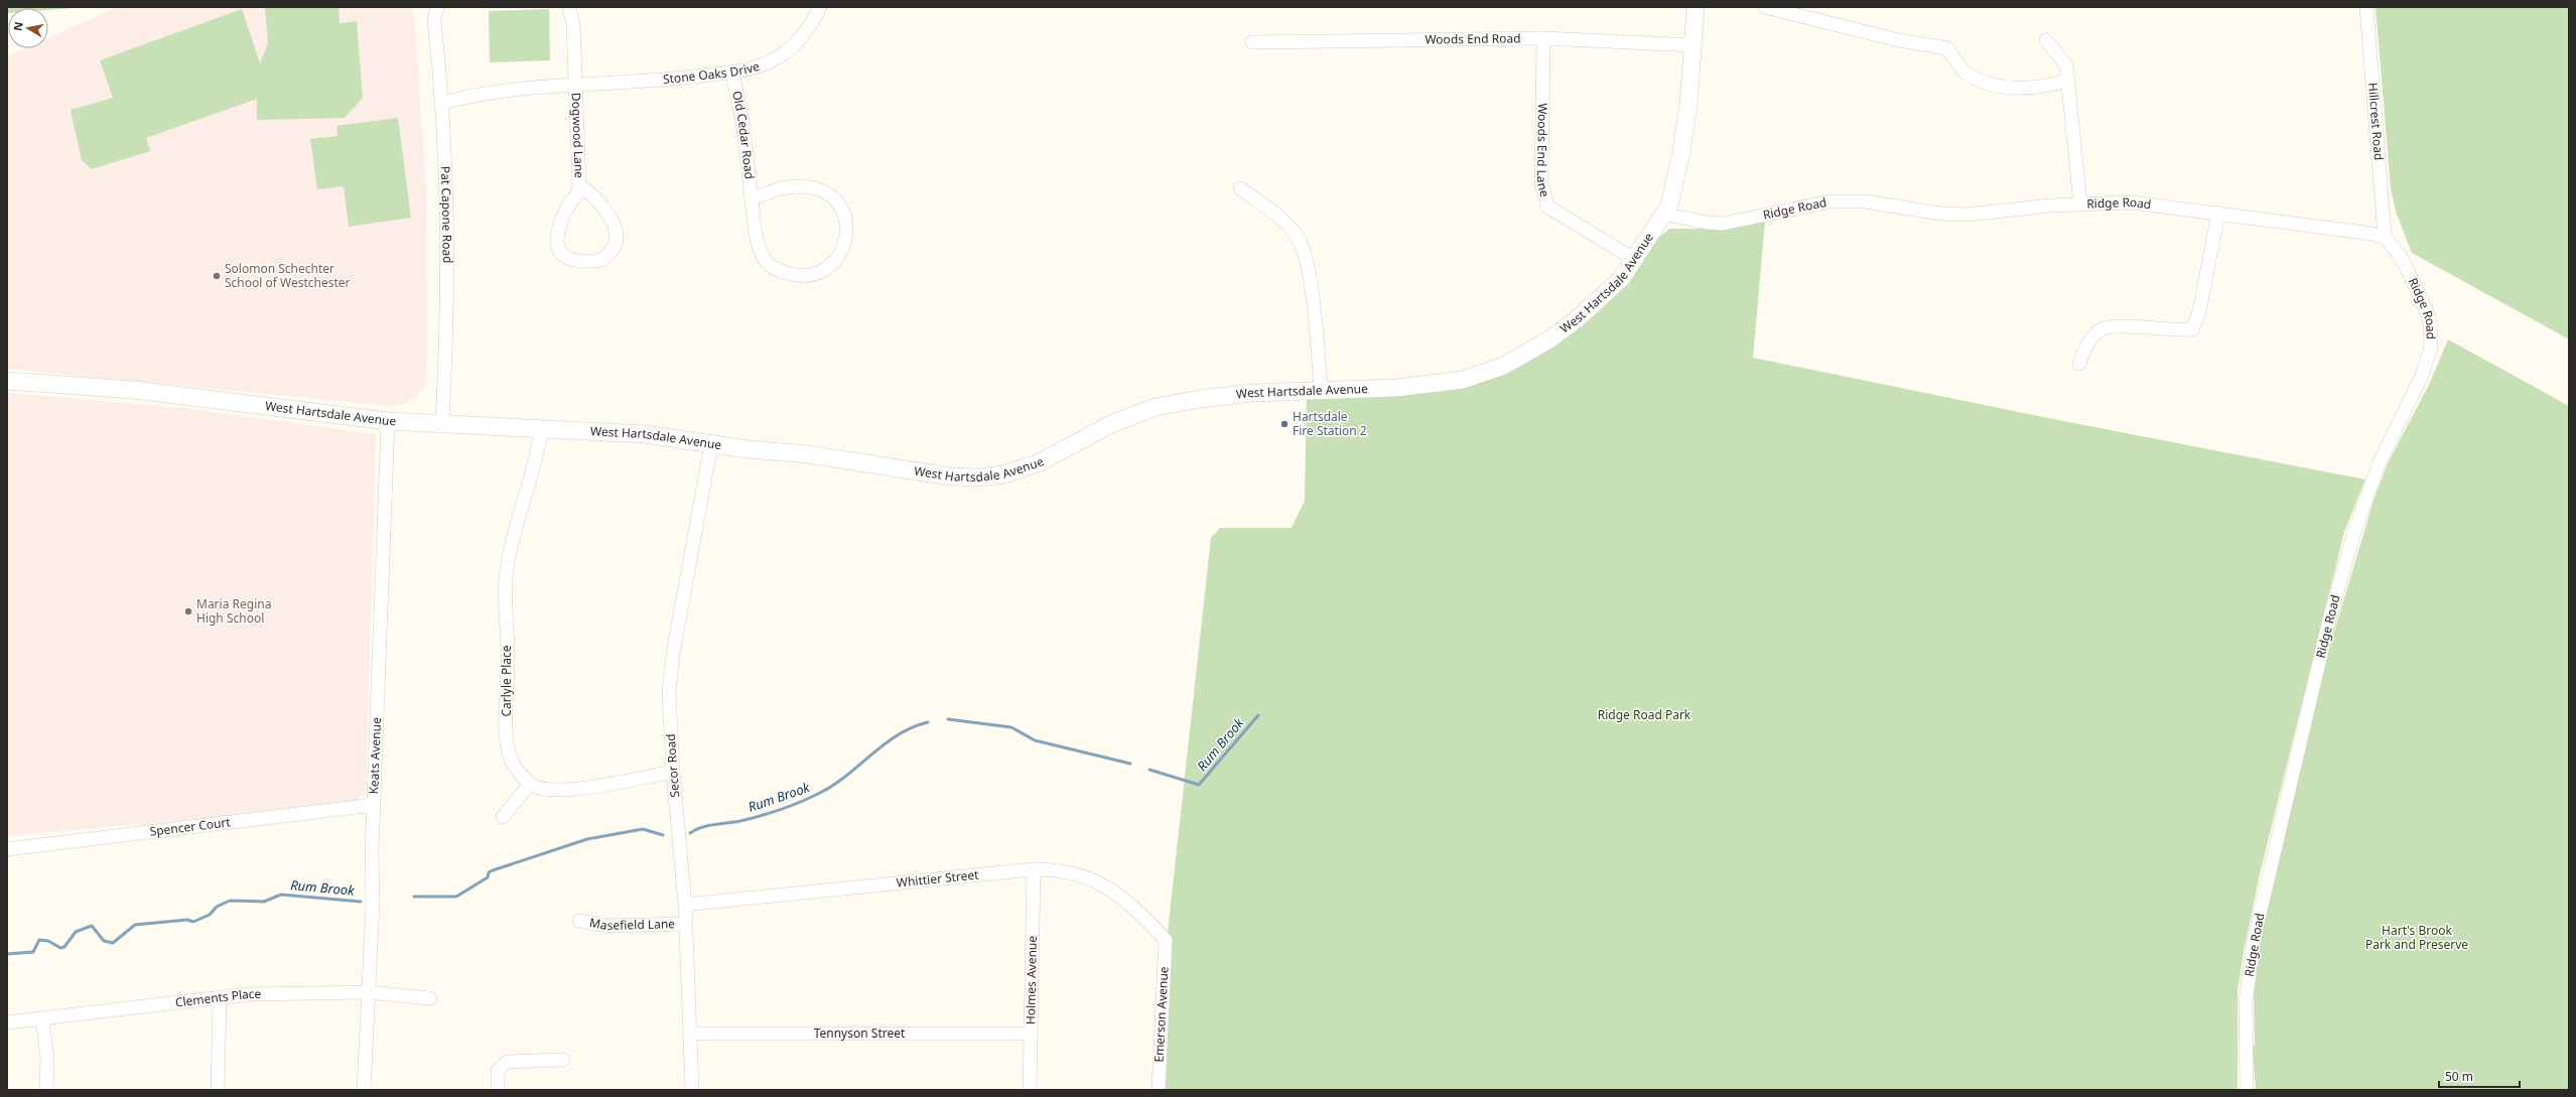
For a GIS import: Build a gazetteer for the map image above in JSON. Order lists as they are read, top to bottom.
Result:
{
  "streets": {
    "main road": ["West Hartsdale Avenue"],
    "street": [
      "Woods End Road",
      "Stone Oaks Drive",
      "Hillcrest Road",
      "Old Cedar Road",
      "Dogwood Lane",
      "Woods End Lane",
      "Ridge Road",
      "Pat Capone Road",
      "Carlyle Place",
      "Keats Avenue",
      "Secor Road",
      "Spencer Court",
      "Whittier Street",
      "Masefield Lane",
      "Holmes Avenue",
      "Clements Place",
      "Emerson Avenue",
      "Tennyson Street"
    ]
  },
  "crossings": [
    ["Woods End Road", "Woods End Lane"],
    ["Woods End Road", "West Hartsdale Avenue"],
    ["Stone Oaks Drive", "Old Cedar Road"],
    ["Stone Oaks Drive", "Dogwood Lane"],
    ["Stone Oaks Drive", "Pat Capone Road"],
    ["Hillcrest Road", "Ridge Road"],
    ["Woods End Lane", "West Hartsdale Avenue"],
    ["Ridge Road", "West Hartsdale Avenue"],
    ["Pat Capone Road", "West Hartsdale Avenue"],
    ["West Hartsdale Avenue", "Carlyle Place"],
    ["West Hartsdale Avenue", "Keats Avenue"],
    ["West Hartsdale Avenue", "Secor Road"],
    ["Keats Avenue", "Spencer Court"],
    ["Keats Avenue", "Clements Place"],
    ["Secor Road", "Whittier Street"],
    ["Secor Road", "Masefield Lane"],
    ["Secor Road", "Tennyson Street"],
    ["Whittier Street", "Holmes Avenue"],
    ["Whittier Street", "Emerson Avenue"],
    ["Holmes Avenue", "Tennyson Street"]
  ],
  "water": ["Rum Brook"],
  "parks": ["Ridge Road Park", "Hart's Brook Park and Preserve"],
  "places": ["Solomon Schechter School of Westchester", "Hartsdale Fire Station 2", "Maria Regina High School"],
  "scale_bar": "50 m",
  "north": "left"
}
